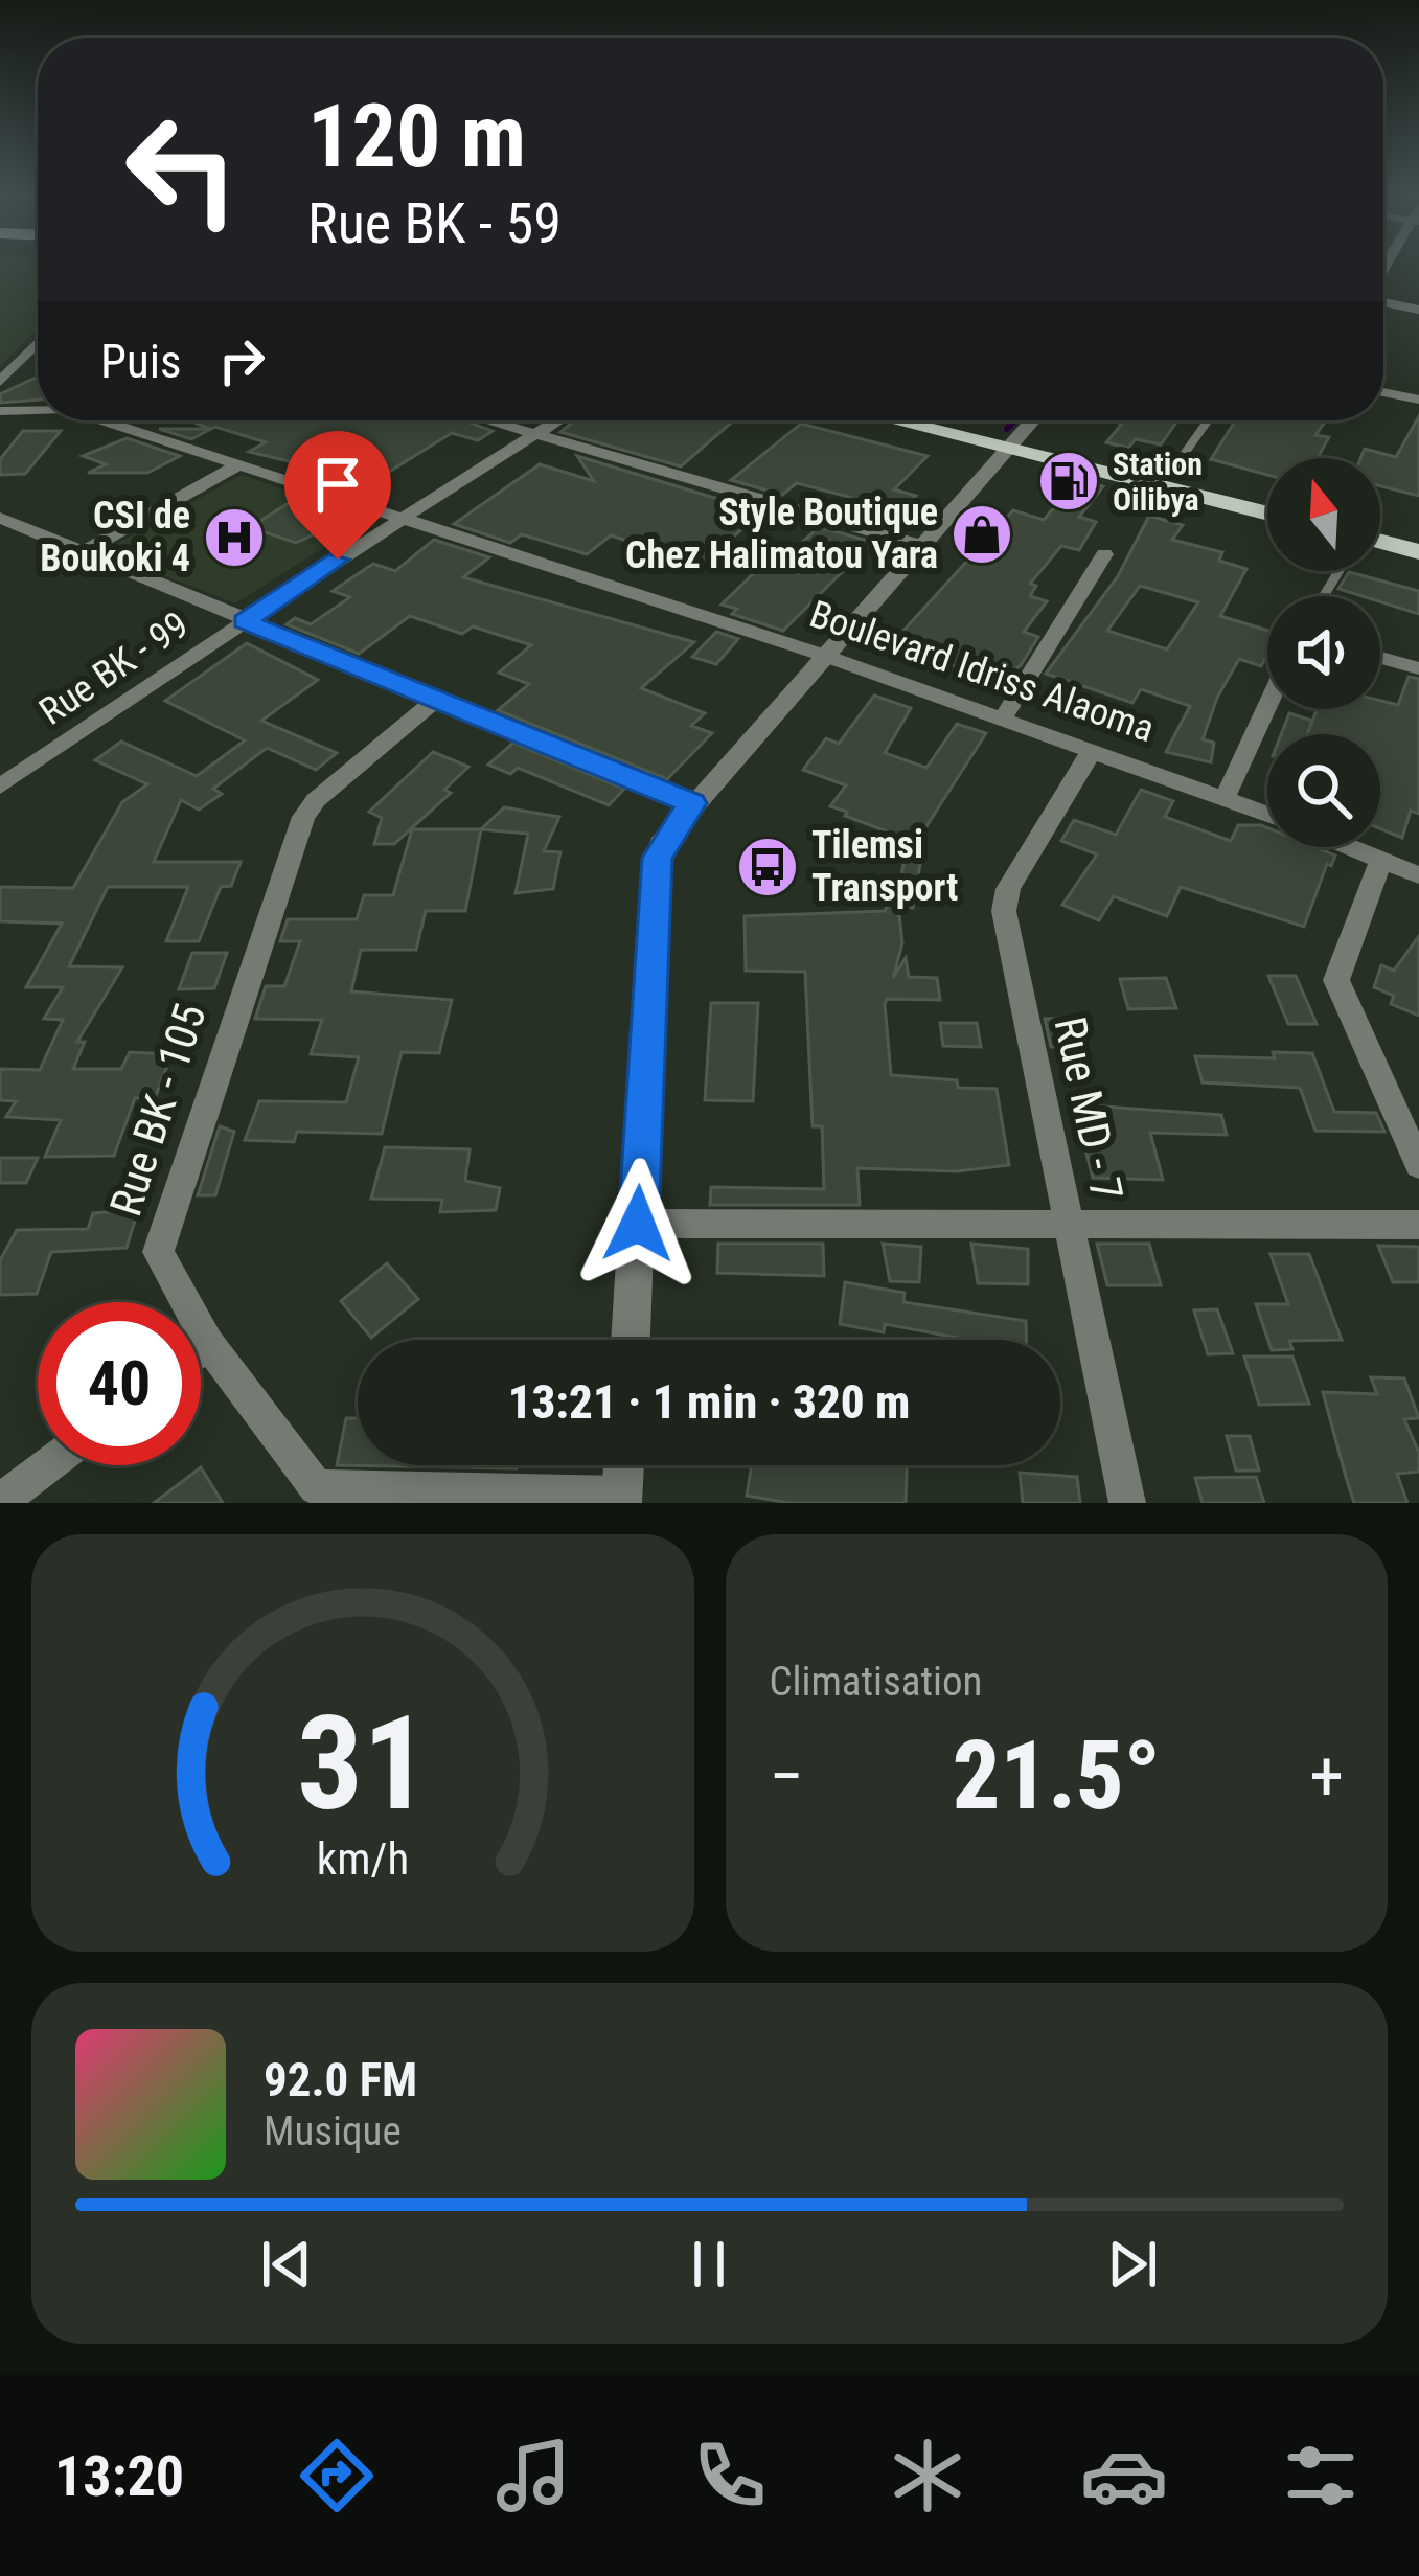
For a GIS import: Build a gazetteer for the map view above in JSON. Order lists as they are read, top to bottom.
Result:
{
  "streets": {
    "street": [
      "Rue BK - 99",
      "Boulevard Idriss Alaoma",
      "Rue MD - 7",
      "Rue BK - 105"
    ]
  },
  "crossings": [
    ["Rue BK - 99", "Boulevard Idriss Alaoma"],
    ["Boulevard Idriss Alaoma", "Rue MD - 7"]
  ],
  "places": {
    "fuel station": ["Station Oilibya"],
    "shop": ["Style Boutique Chez Halimatou Yara"],
    "hospital": ["CSI de Boukoki 4"],
    "bus stop": ["Tilemsi Transport"]
  },
  "north": "top",
  "page": {
    "turn": ["120 m", "Rue BK - 59"],
    "then": "Puis",
    "limit": "40",
    "trip": "13:21 · 1 min · 320 m",
    "tile": "Climatisation",
    "heat": ["−", "21.5°", "+"],
    "song": ["92.0 FM", "Musique"],
    "tabs": "13:20",
    "gauge": ["31", "km/h"]
  }
}
